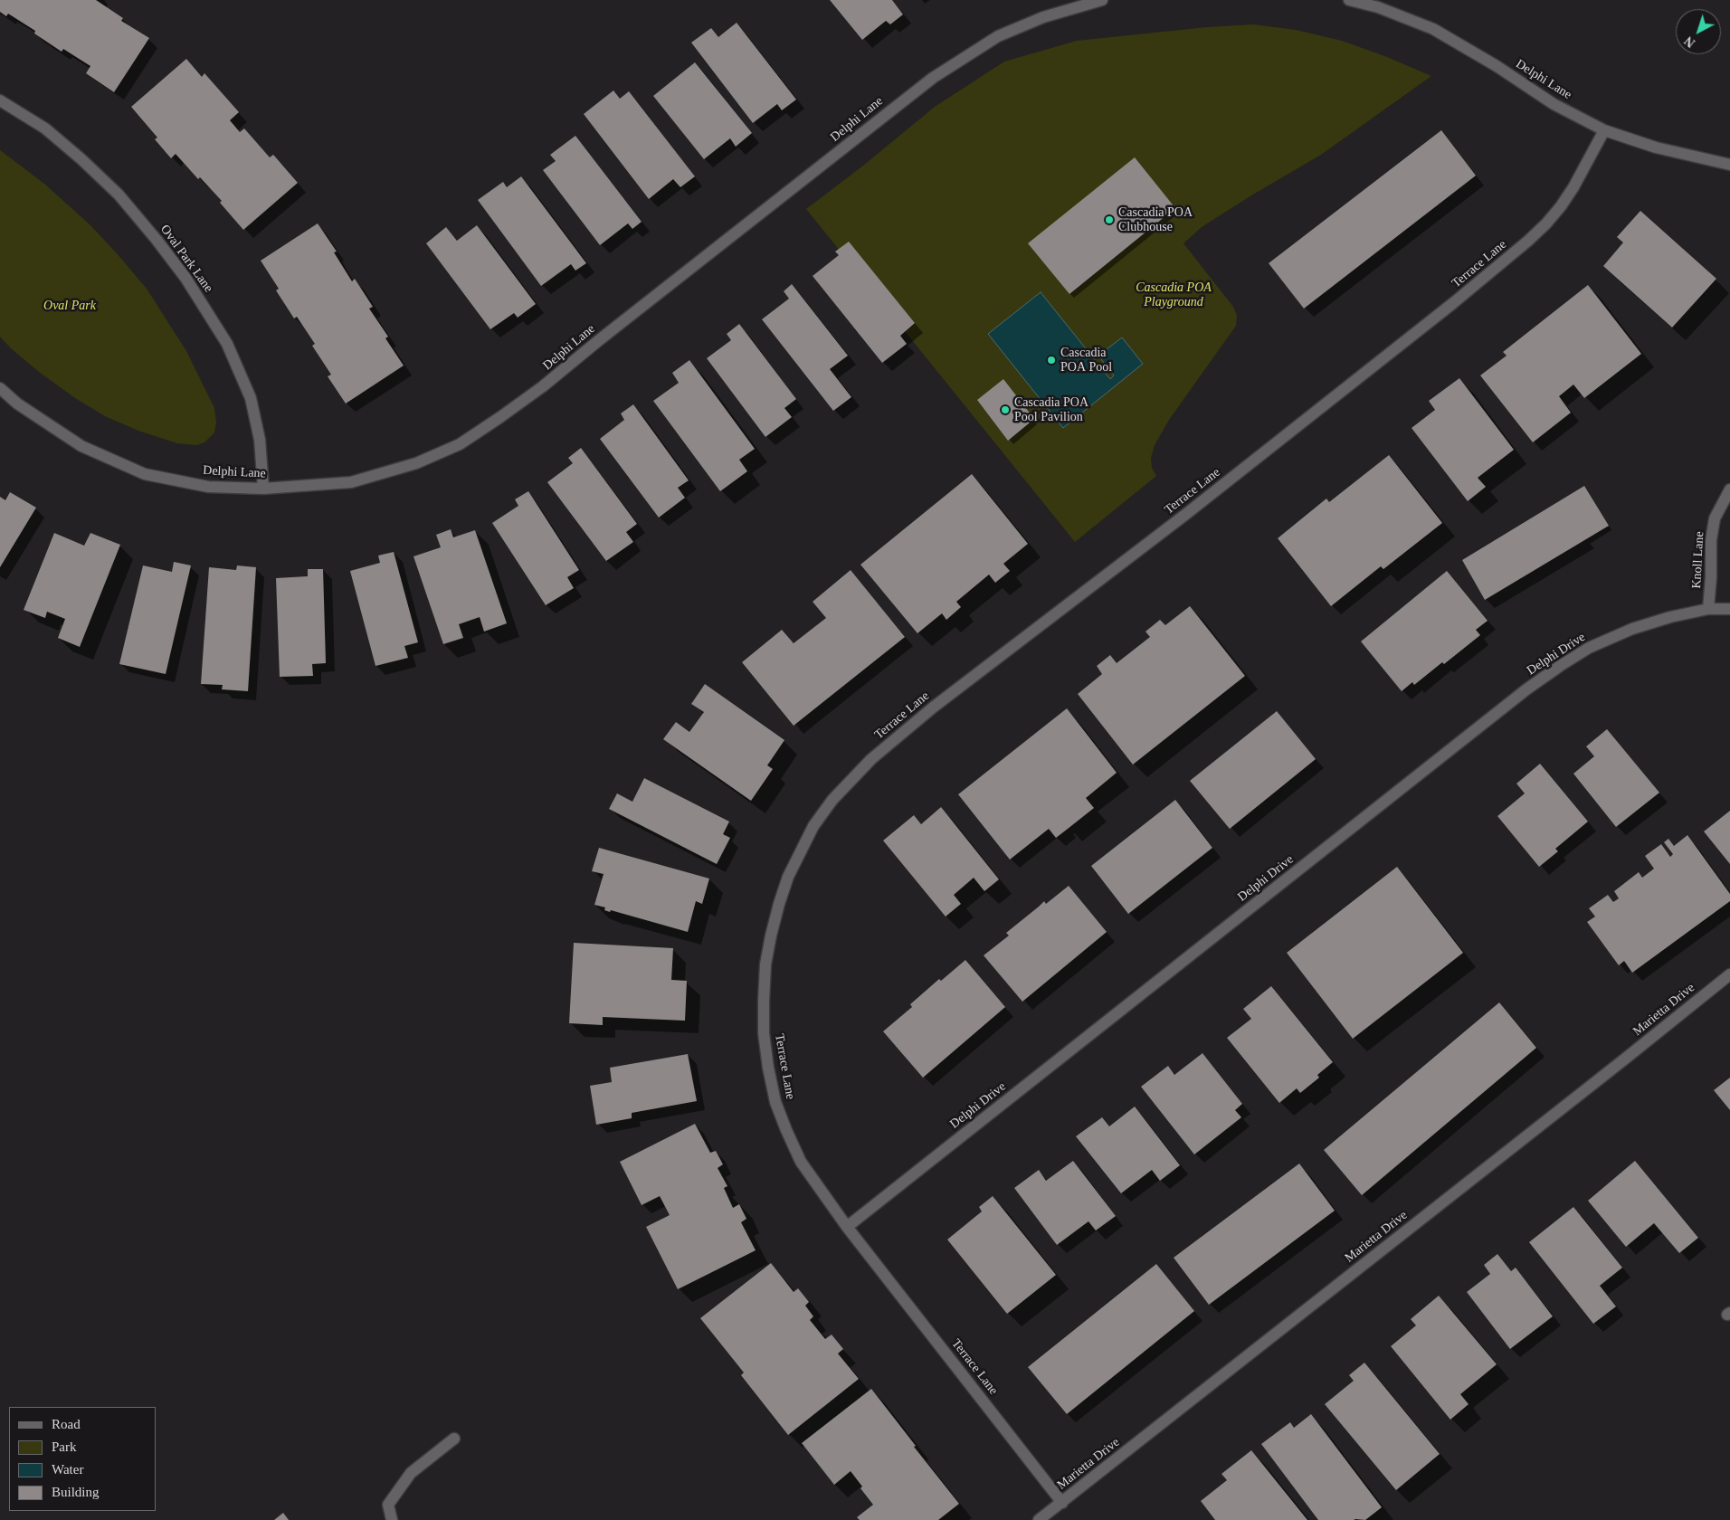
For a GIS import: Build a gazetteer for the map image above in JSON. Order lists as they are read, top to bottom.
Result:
{
  "streets": {
    "street": [
      "Delphi Lane",
      "Oval Park Lane",
      "Terrace Lane",
      "Knoll Lane",
      "Delphi Drive",
      "Marietta Drive"
    ]
  },
  "crossings": [
    ["Delphi Lane", "Oval Park Lane"],
    ["Delphi Lane", "Terrace Lane"],
    ["Terrace Lane", "Delphi Drive"],
    ["Terrace Lane", "Marietta Drive"],
    ["Knoll Lane", "Delphi Drive"]
  ],
  "parks": ["Cascadia POA Playground", "Oval Park"],
  "places": ["Cascadia POA Clubhouse", "Cascadia POA Pool", "Cascadia POA Pool Pavilion"],
  "legend": [
    "Road",
    "Park",
    "Water",
    "Building"
  ],
  "north": "bottom left"
}
